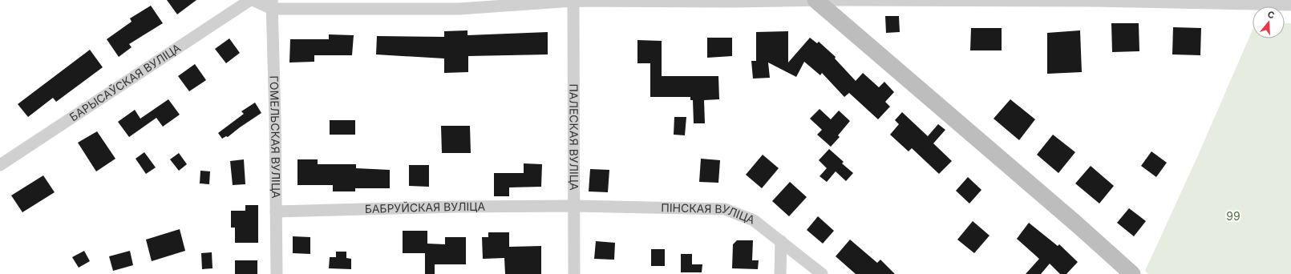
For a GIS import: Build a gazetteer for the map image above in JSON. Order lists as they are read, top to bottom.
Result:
{
  "streets": {
    "street": [
      "БАРЫСАЎСКАЯ ВУЛІЦА",
      "ГОМЕЛЬСКАЯ ВУЛІЦА",
      "ПАЛЕСКАЯ ВУЛІЦА",
      "БАБРУЙСКАЯ ВУЛІЦА",
      "ПІНСКАЯ ВУЛІЦА"
    ]
  },
  "crossings": [
    ["ГОМЕЛЬСКАЯ ВУЛІЦА", "БАБРУЙСКАЯ ВУЛІЦА"],
    ["ПАЛЕСКАЯ ВУЛІЦА", "БАБРУЙСКАЯ ВУЛІЦА"],
    ["ПАЛЕСКАЯ ВУЛІЦА", "ПІНСКАЯ ВУЛІЦА"],
    ["БАБРУЙСКАЯ ВУЛІЦА", "ПІНСКАЯ ВУЛІЦА"]
  ],
  "parks": ["99"],
  "north": "top"
}
